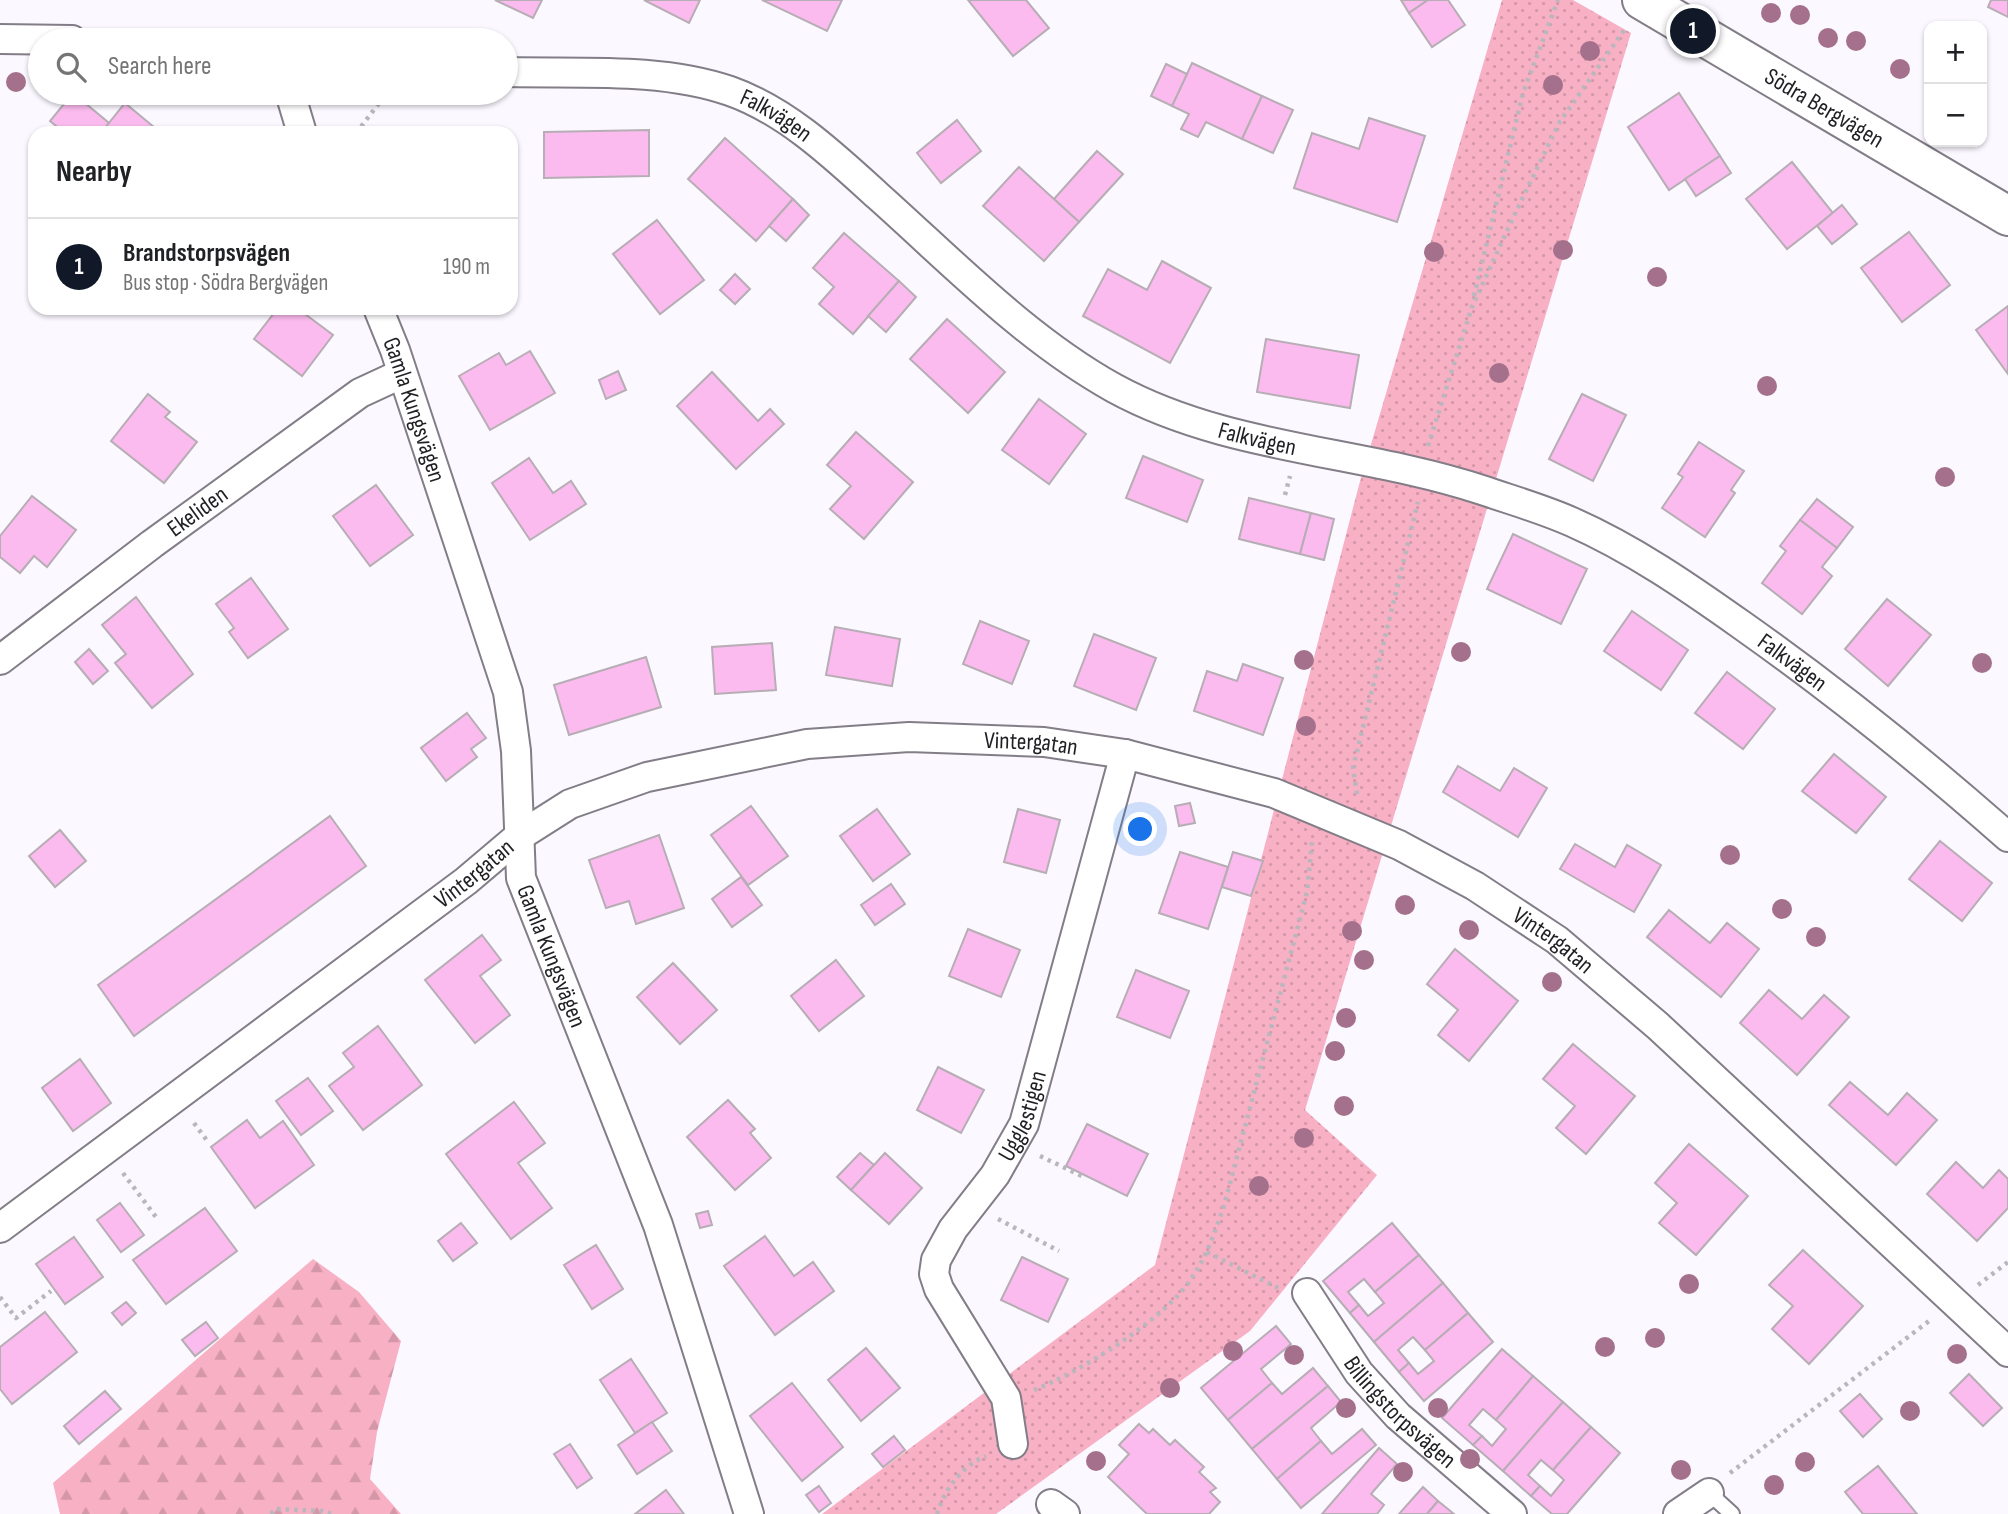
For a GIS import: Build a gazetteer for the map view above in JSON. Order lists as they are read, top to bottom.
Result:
{
  "streets": {
    "street": [
      "Södra Bergvägen",
      "Falkvägen",
      "Gamla Kungsvägen",
      "Ekeliden",
      "Vintergatan",
      "Ugglestigen",
      "Billingstorpsvägen"
    ]
  },
  "crossings": [
    ["Gamla Kungsvägen", "Ekeliden"],
    ["Gamla Kungsvägen", "Vintergatan"],
    ["Vintergatan", "Ugglestigen"]
  ],
  "page": {
    "pins": "1",
    "map_buttons": ["+", "−"],
    "search": "Search here",
    "heading": "Nearby",
    "list": [
      {
        "mark": "1",
        "name": "Brandstorpsvägen",
        "note": "Bus stop · Södra Bergvägen",
        "value": "190 m"
      }
    ]
  }
}
